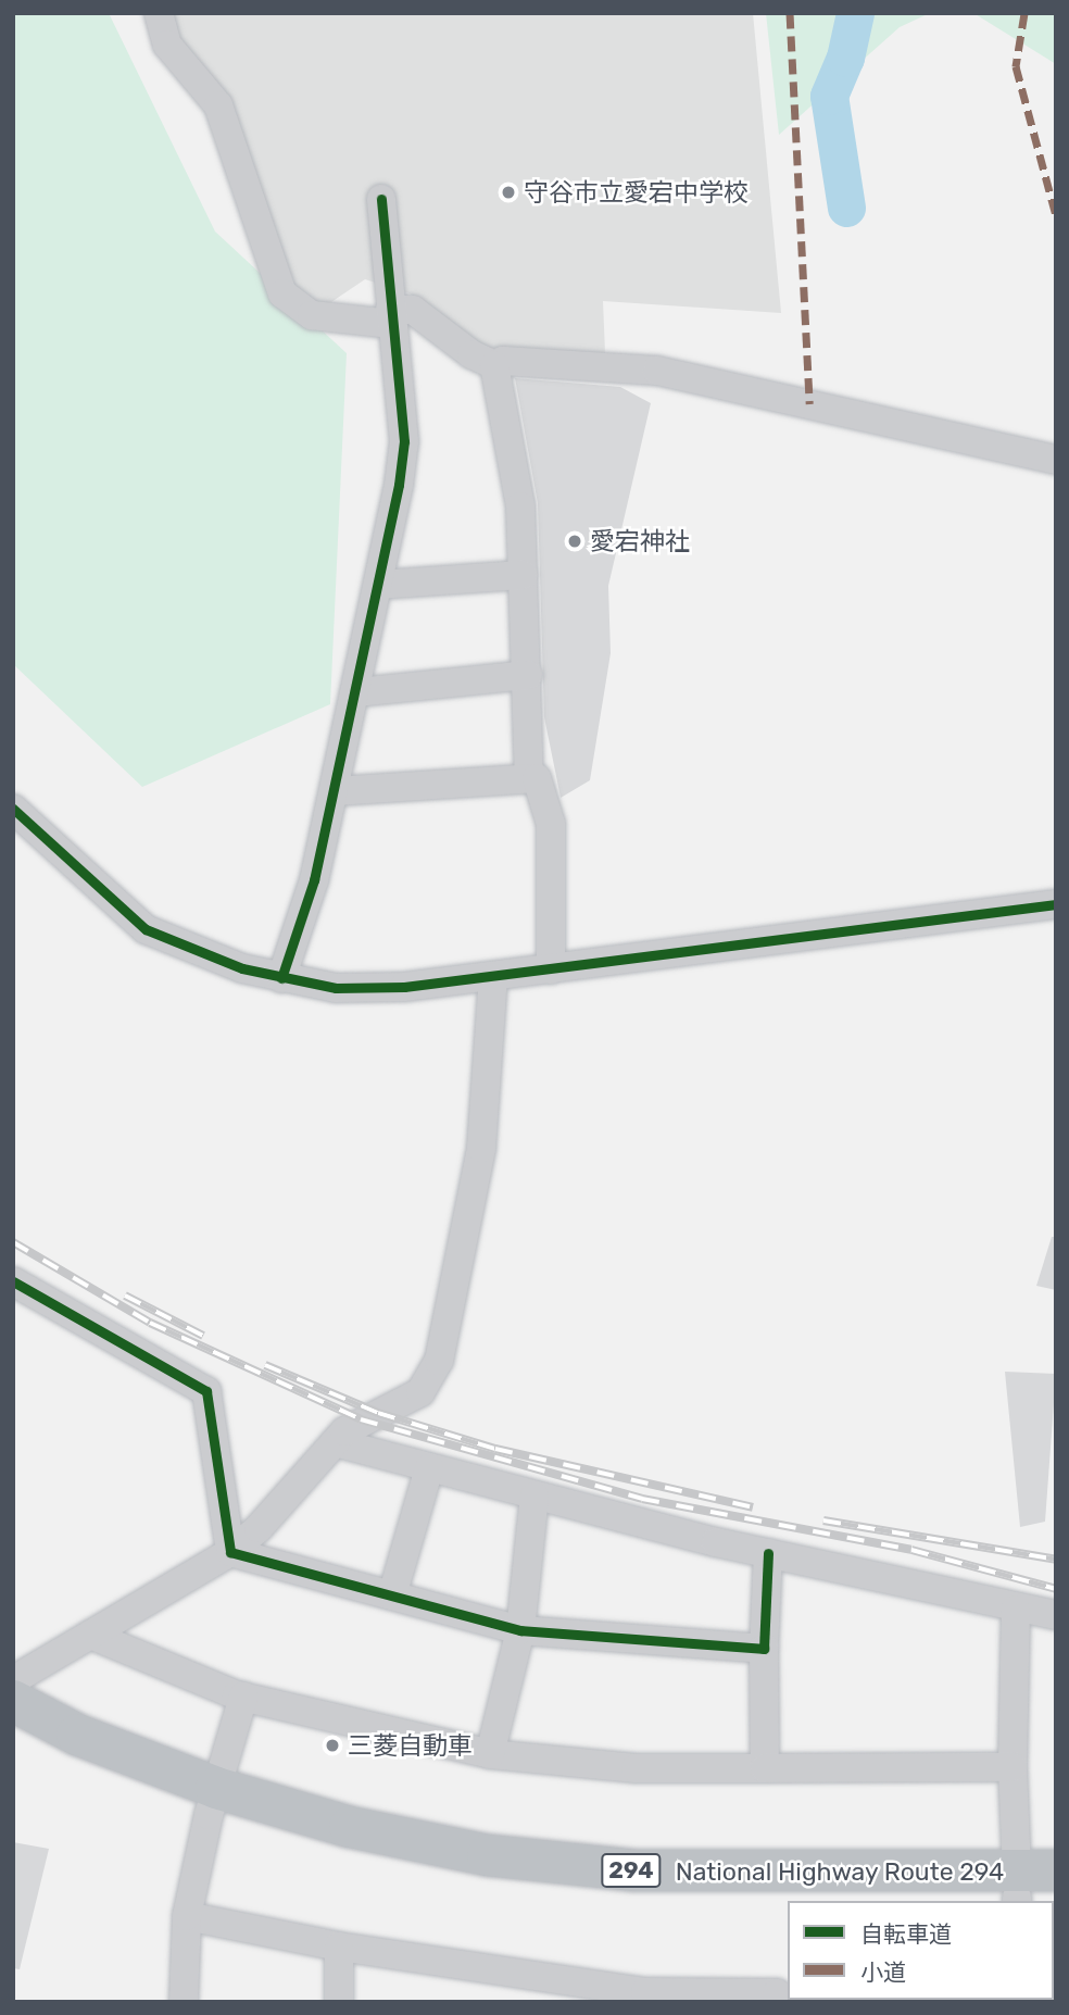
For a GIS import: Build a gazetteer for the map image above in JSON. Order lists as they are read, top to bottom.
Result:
{
  "streets": {
    "highway": ["294", "National Highway Route 294"]
  },
  "places": ["守谷市立愛宕中学校", "愛宕神社", "三菱自動車"],
  "legend": ["自転車道", "小道"]
}
